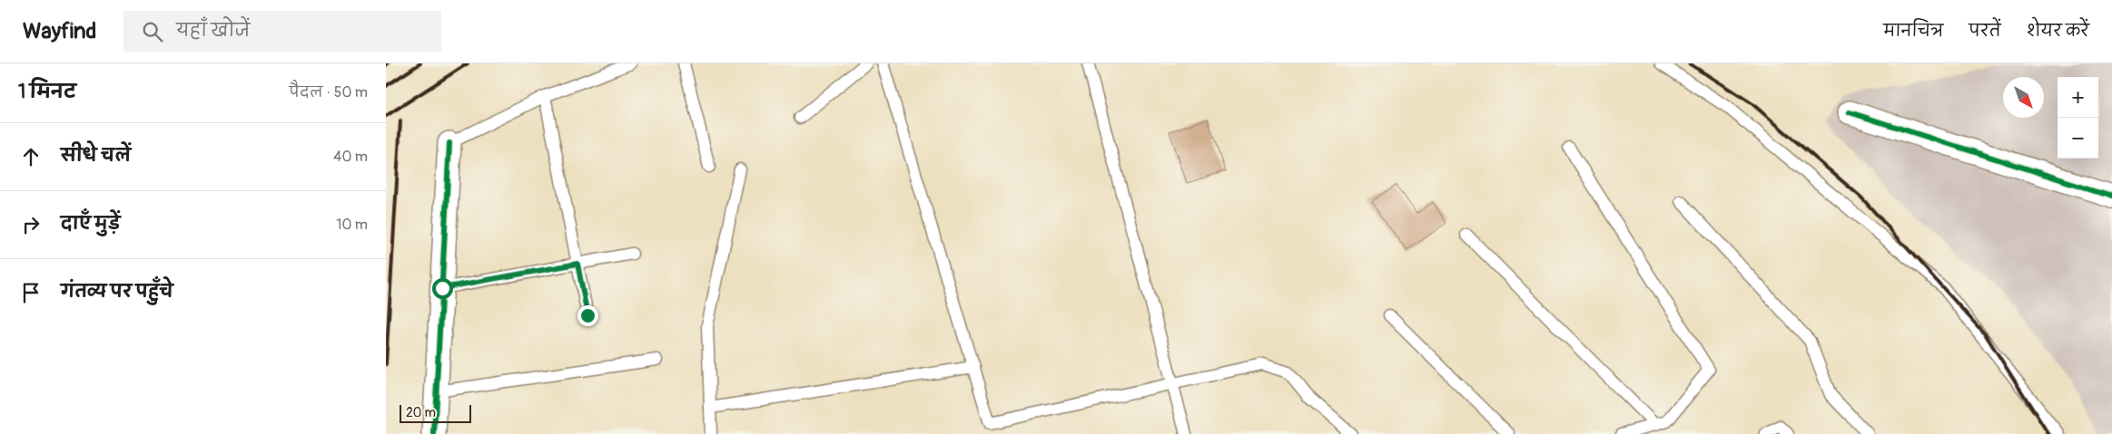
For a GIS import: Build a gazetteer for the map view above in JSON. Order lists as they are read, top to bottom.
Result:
{
  "scale_bar": "20 m",
  "north": "bottom right",
  "page": {
    "header": "Wayfind",
    "search": "यहाँ खोजें",
    "nav": ["मानचित्र", "परतें", "शेयर करें"],
    "heading": ["1 मिनट", "पैदल · 50 m"],
    "map_buttons": ["+", "−"],
    "list": [
      ["सीधे चलें", "40 m"],
      ["दाएँ मुड़ें", "10 m"],
      "गंतव्य पर पहुँचे"
    ],
    "scale": "20 m"
  }
}
